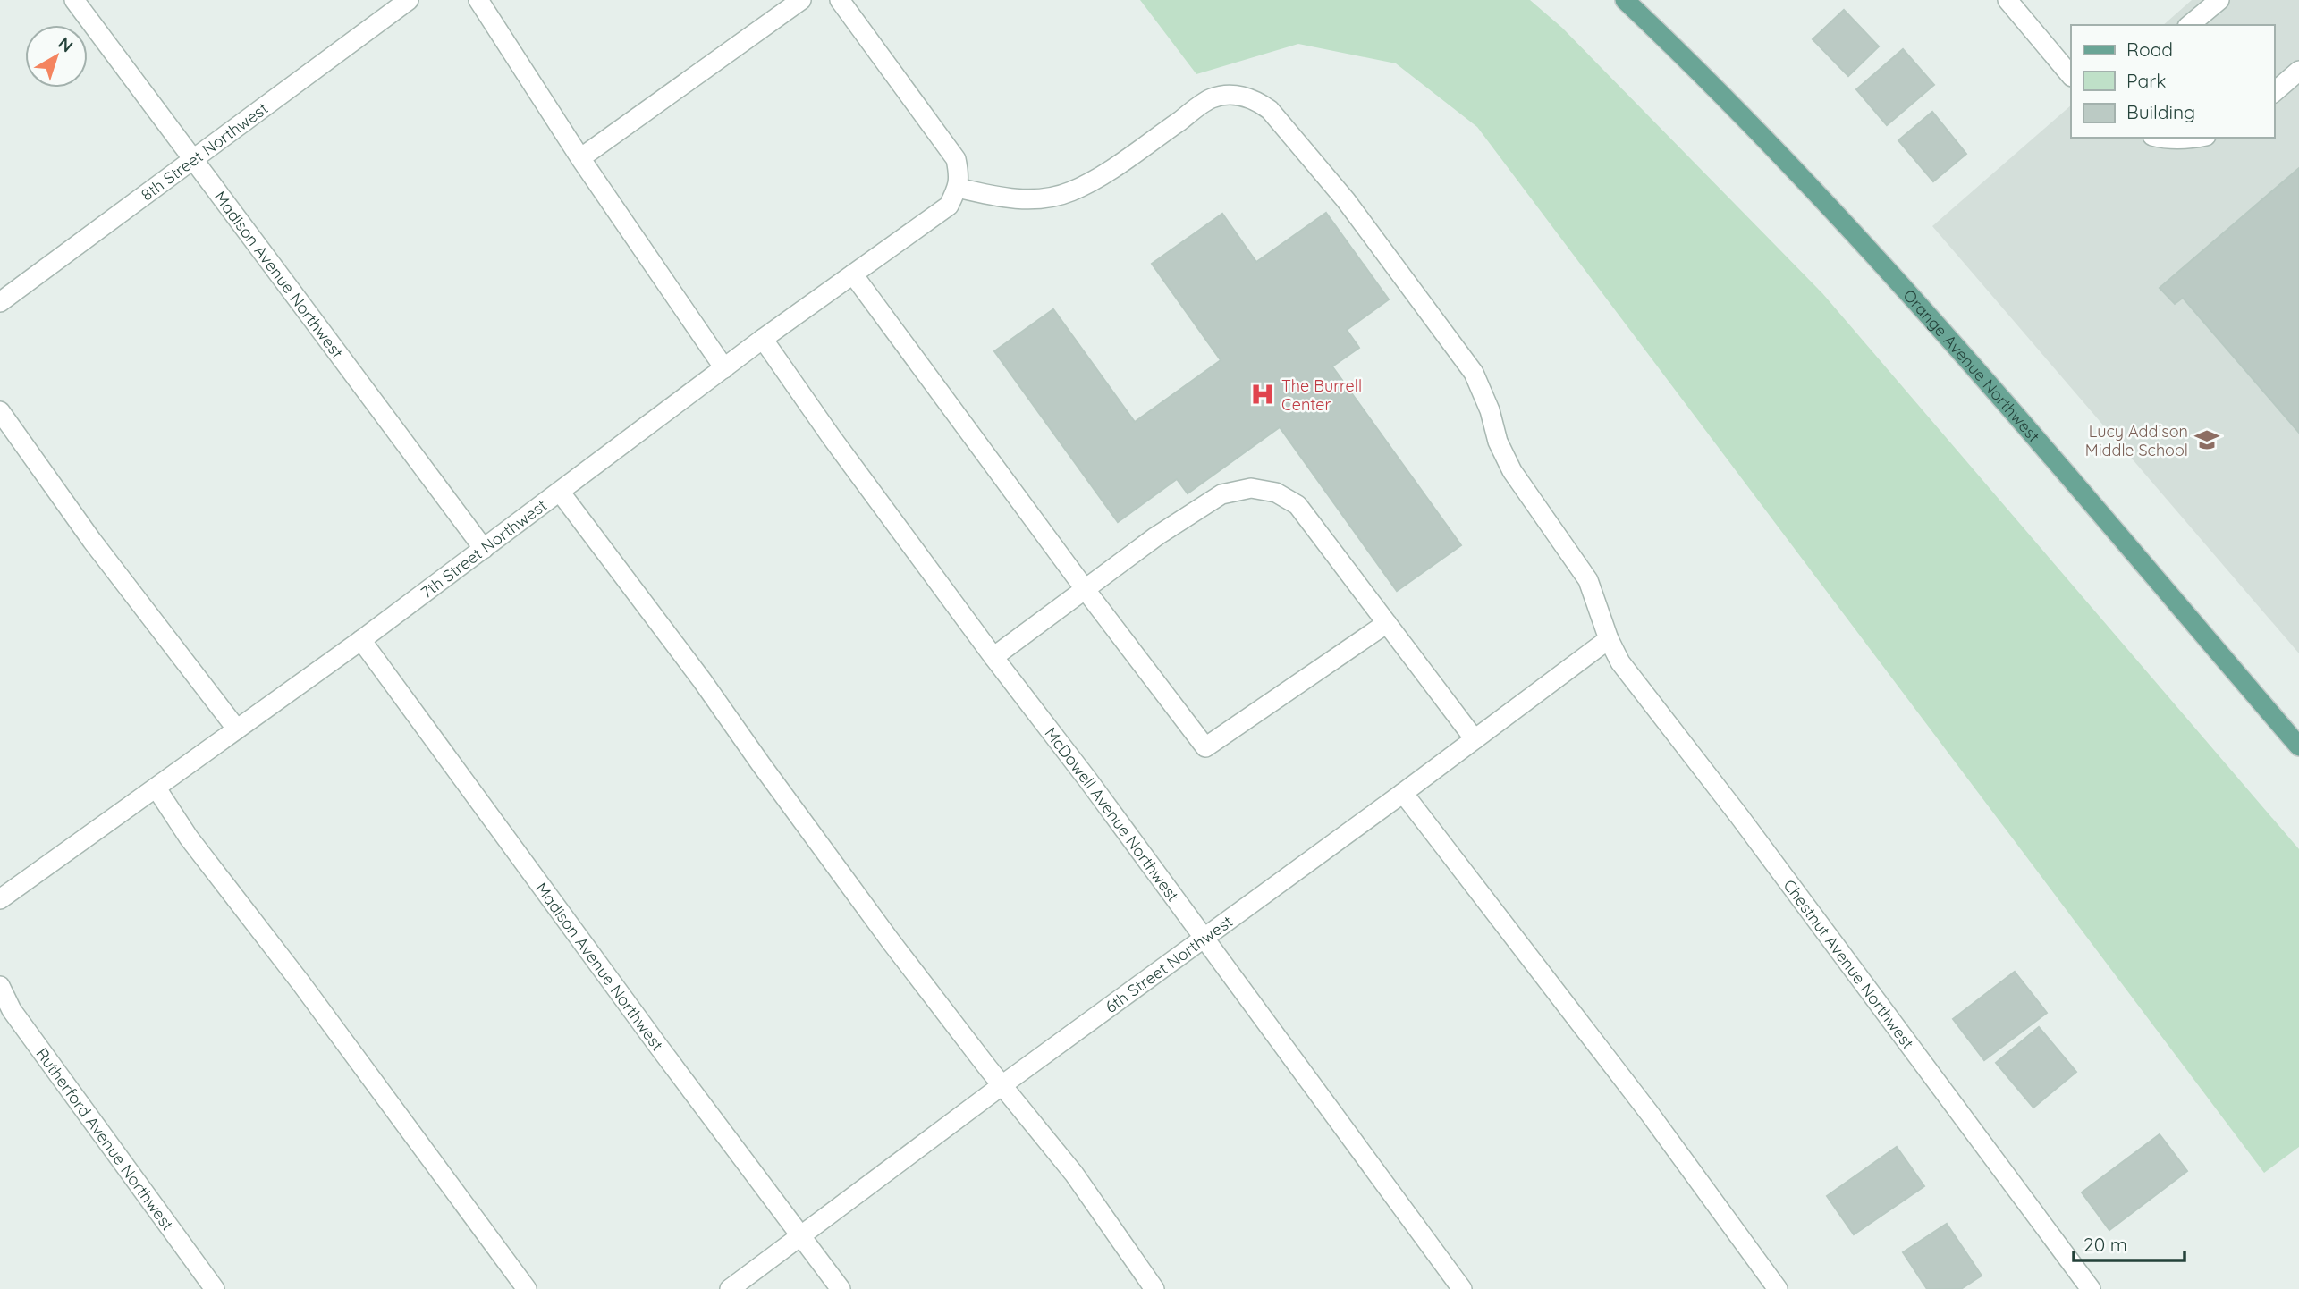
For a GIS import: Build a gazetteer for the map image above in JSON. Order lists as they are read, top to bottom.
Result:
{
  "streets": {
    "main road": ["Orange Avenue Northwest"],
    "street": [
      "8th Street Northwest",
      "Madison Avenue Northwest",
      "7th Street Northwest",
      "McDowell Avenue Northwest",
      "6th Street Northwest",
      "Chestnut Avenue Northwest",
      "Rutherford Avenue Northwest"
    ]
  },
  "crossings": [
    ["8th Street Northwest", "Madison Avenue Northwest"],
    ["Madison Avenue Northwest", "7th Street Northwest"],
    ["Madison Avenue Northwest", "6th Street Northwest"],
    ["7th Street Northwest", "McDowell Avenue Northwest"],
    ["7th Street Northwest", "Chestnut Avenue Northwest"],
    ["McDowell Avenue Northwest", "6th Street Northwest"],
    ["6th Street Northwest", "Chestnut Avenue Northwest"]
  ],
  "places": {
    "hospital": ["The Burrell Center"],
    "school or university": ["Lucy Addison Middle School"]
  },
  "legend": ["Road", "Park", "Building"],
  "scale_bar": "20 m",
  "north": "top right"
}
